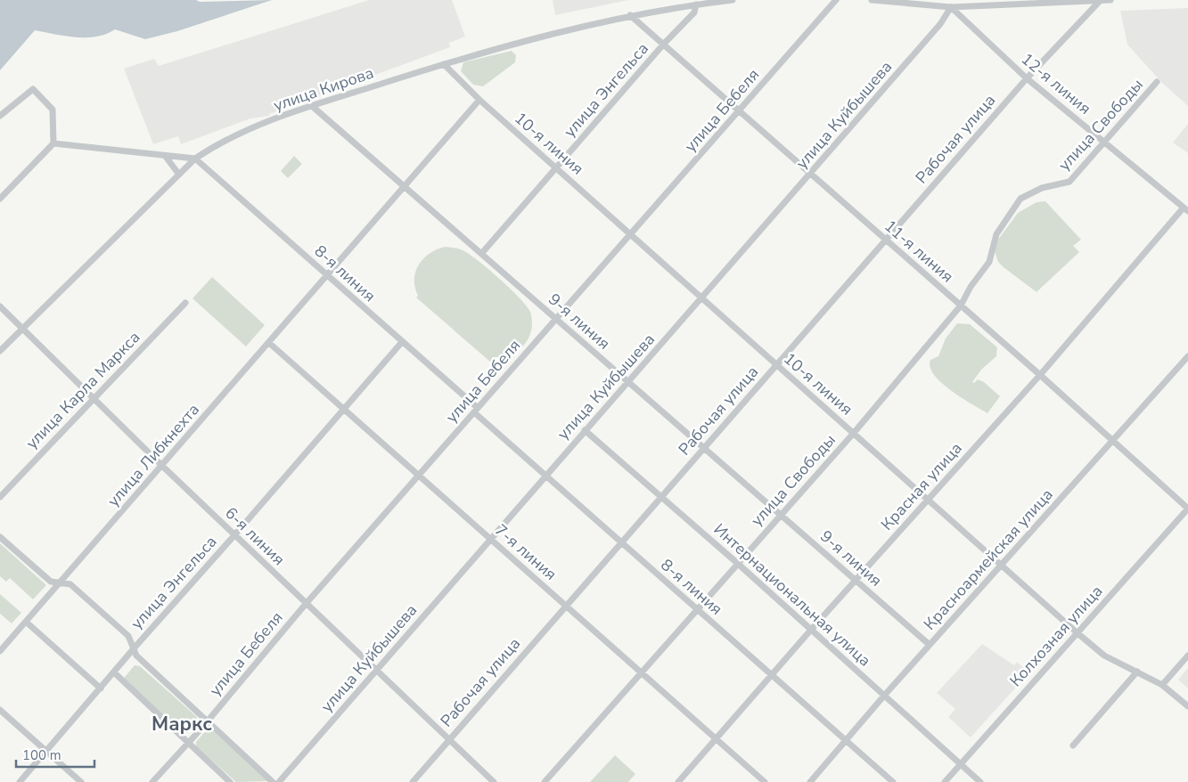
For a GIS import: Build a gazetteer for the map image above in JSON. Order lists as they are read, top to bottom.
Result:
{
  "streets": {
    "street": [
      "12-я линия",
      "улица Кирова",
      "улица Энгельса",
      "улица Бебеля",
      "улица Куйбышева",
      "улица Свободы",
      "Рабочая улица",
      "10-я линия",
      "11-я линия",
      "8-я линия",
      "9-я линия",
      "улица Карла Маркса",
      "улица Либкнехта",
      "Красная улица",
      "6-я линия",
      "7-я линия",
      "Красноармейская улица",
      "Интернациональная улица",
      "Колхозная улица"
    ]
  },
  "crossings": [
    ["12-я линия", "улица Куйбышева"],
    ["12-я линия", "улица Свободы"],
    ["12-я линия", "Рабочая улица"],
    ["12-я линия", "Красная улица"],
    ["улица Кирова", "улица Энгельса"],
    ["улица Кирова", "10-я линия"],
    ["улица Кирова", "11-я линия"],
    ["улица Кирова", "8-я линия"],
    ["улица Кирова", "9-я линия"],
    ["улица Кирова", "6-я линия"],
    ["улица Энгельса", "10-я линия"],
    ["улица Энгельса", "11-я линия"],
    ["улица Энгельса", "8-я линия"],
    ["улица Энгельса", "9-я линия"],
    ["улица Энгельса", "6-я линия"],
    ["улица Энгельса", "7-я линия"],
    ["улица Бебеля", "10-я линия"],
    ["улица Бебеля", "11-я линия"],
    ["улица Бебеля", "8-я линия"],
    ["улица Бебеля", "9-я линия"],
    ["улица Бебеля", "6-я линия"],
    ["улица Бебеля", "7-я линия"],
    ["улица Куйбышева", "10-я линия"],
    ["улица Куйбышева", "11-я линия"],
    ["улица Куйбышева", "8-я линия"],
    ["улица Куйбышева", "9-я линия"],
    ["улица Куйбышева", "6-я линия"],
    ["улица Куйбышева", "7-я линия"],
    ["улица Куйбышева", "Интернациональная улица"],
    ["улица Свободы", "10-я линия"],
    ["улица Свободы", "11-я линия"],
    ["улица Свободы", "8-я линия"],
    ["улица Свободы", "9-я линия"],
    ["улица Свободы", "7-я линия"],
    ["улица Свободы", "Интернациональная улица"],
    ["Рабочая улица", "10-я линия"],
    ["Рабочая улица", "11-я линия"],
    ["Рабочая улица", "8-я линия"],
    ["Рабочая улица", "9-я линия"],
    ["Рабочая улица", "6-я линия"],
    ["Рабочая улица", "7-я линия"],
    ["Рабочая улица", "Интернациональная улица"],
    ["10-я линия", "Красная улица"],
    ["10-я линия", "Красноармейская улица"],
    ["10-я линия", "Колхозная улица"],
    ["11-я линия", "Красная улица"],
    ["11-я линия", "Красноармейская улица"],
    ["11-я линия", "Колхозная улица"],
    ["8-я линия", "улица Либкнехта"],
    ["8-я линия", "Красная улица"],
    ["8-я линия", "Красноармейская улица"],
    ["9-я линия", "улица Либкнехта"],
    ["9-я линия", "Красная улица"],
    ["9-я линия", "Красноармейская улица"],
    ["улица Карла Маркса", "6-я линия"],
    ["улица Либкнехта", "6-я линия"],
    ["улица Либкнехта", "7-я линия"],
    ["Красная улица", "7-я линия"],
    ["Красная улица", "Интернациональная улица"],
    ["Красноармейская улица", "Интернациональная улица"],
    ["Интернациональная улица", "Колхозная улица"]
  ],
  "districts": ["Маркс"],
  "scale_bar": "100 m"
}
